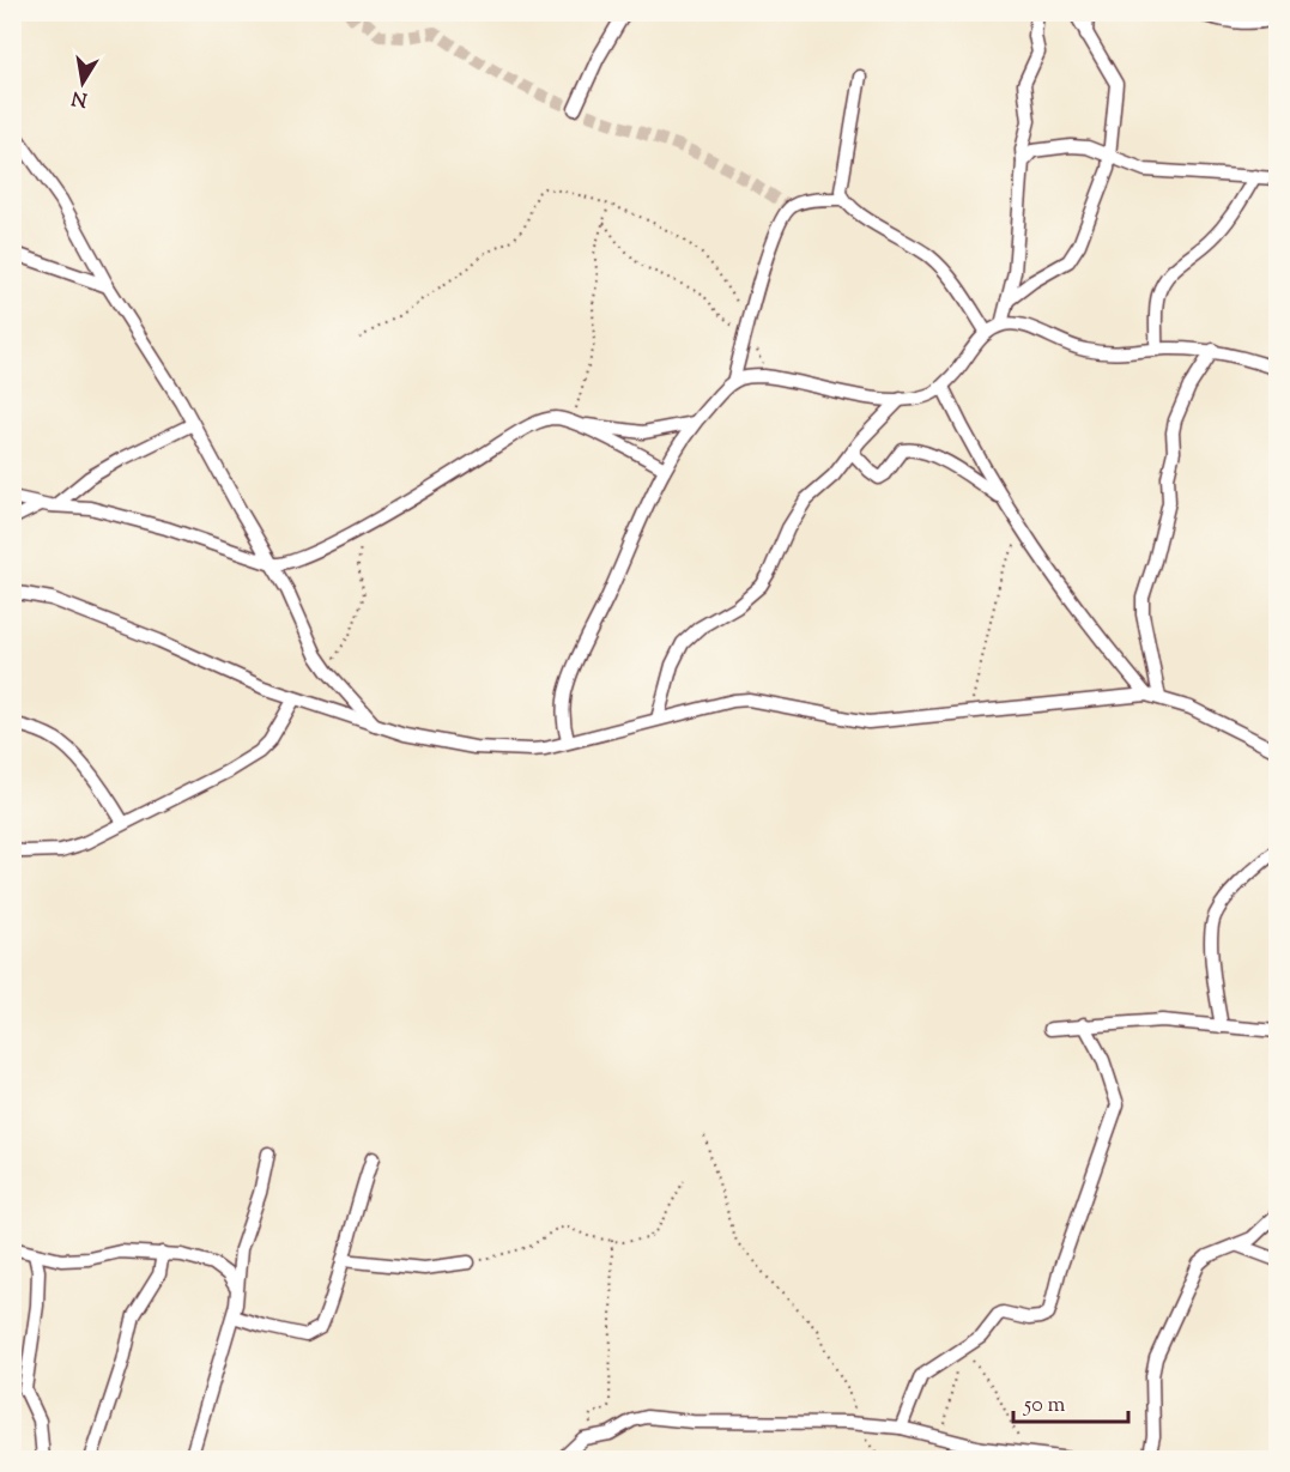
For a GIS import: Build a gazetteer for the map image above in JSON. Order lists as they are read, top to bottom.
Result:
{
  "scale_bar": "50 m",
  "north": "bottom"
}
